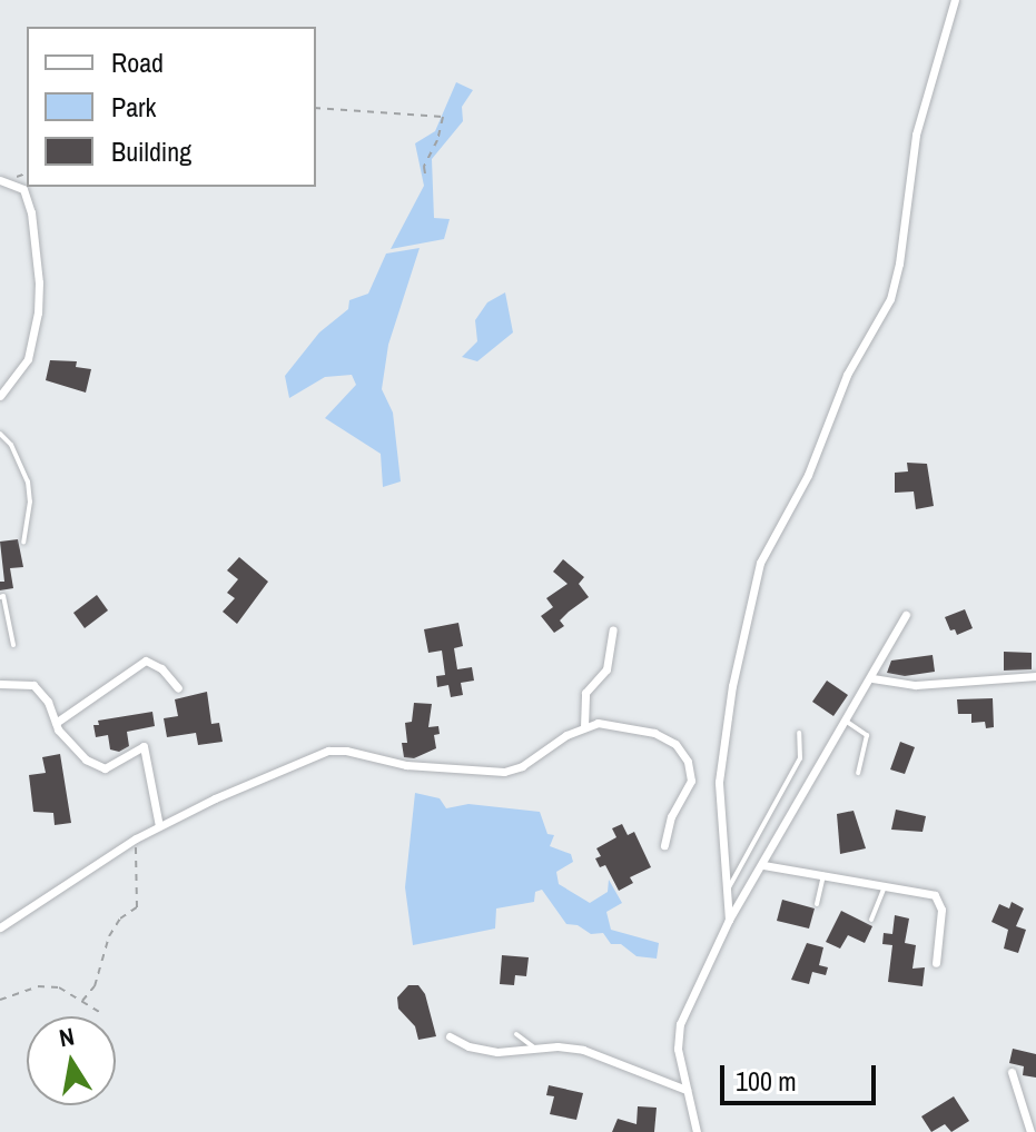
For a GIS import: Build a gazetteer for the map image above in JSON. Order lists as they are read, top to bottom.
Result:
{
  "legend": ["Road", "Park", "Building"],
  "scale_bar": "100 m",
  "north": "top"
}
